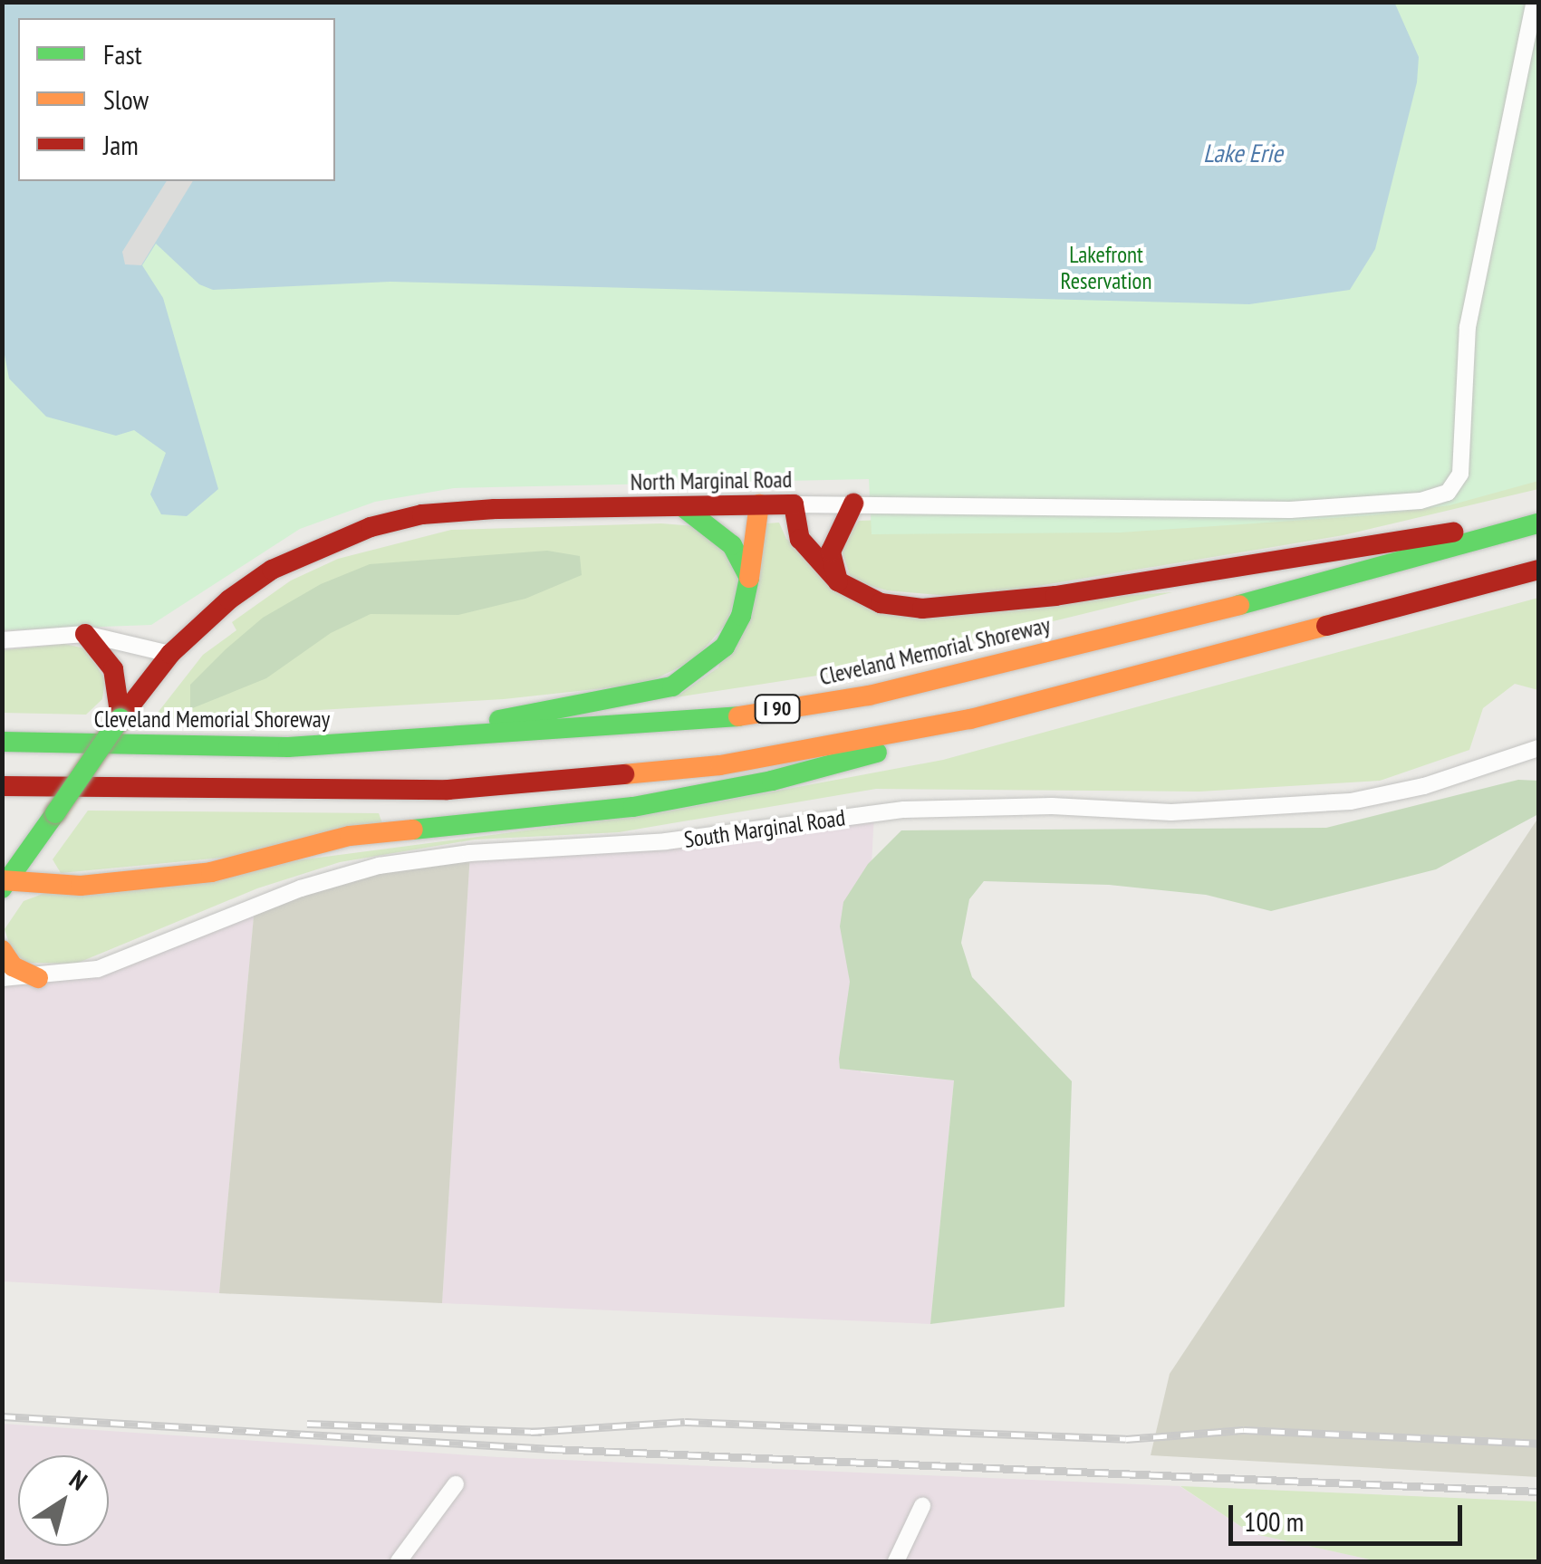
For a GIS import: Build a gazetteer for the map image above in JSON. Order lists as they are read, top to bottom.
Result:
{
  "streets": {
    "main road": ["North Marginal Road", "Cleveland Memorial Shoreway", "I 90"],
    "street": ["South Marginal Road"]
  },
  "water": ["Lake Erie"],
  "parks": ["Lakefront Reservation"],
  "legend": ["Fast", "Slow", "Jam"],
  "scale_bar": "100 m",
  "north": "top right"
}
